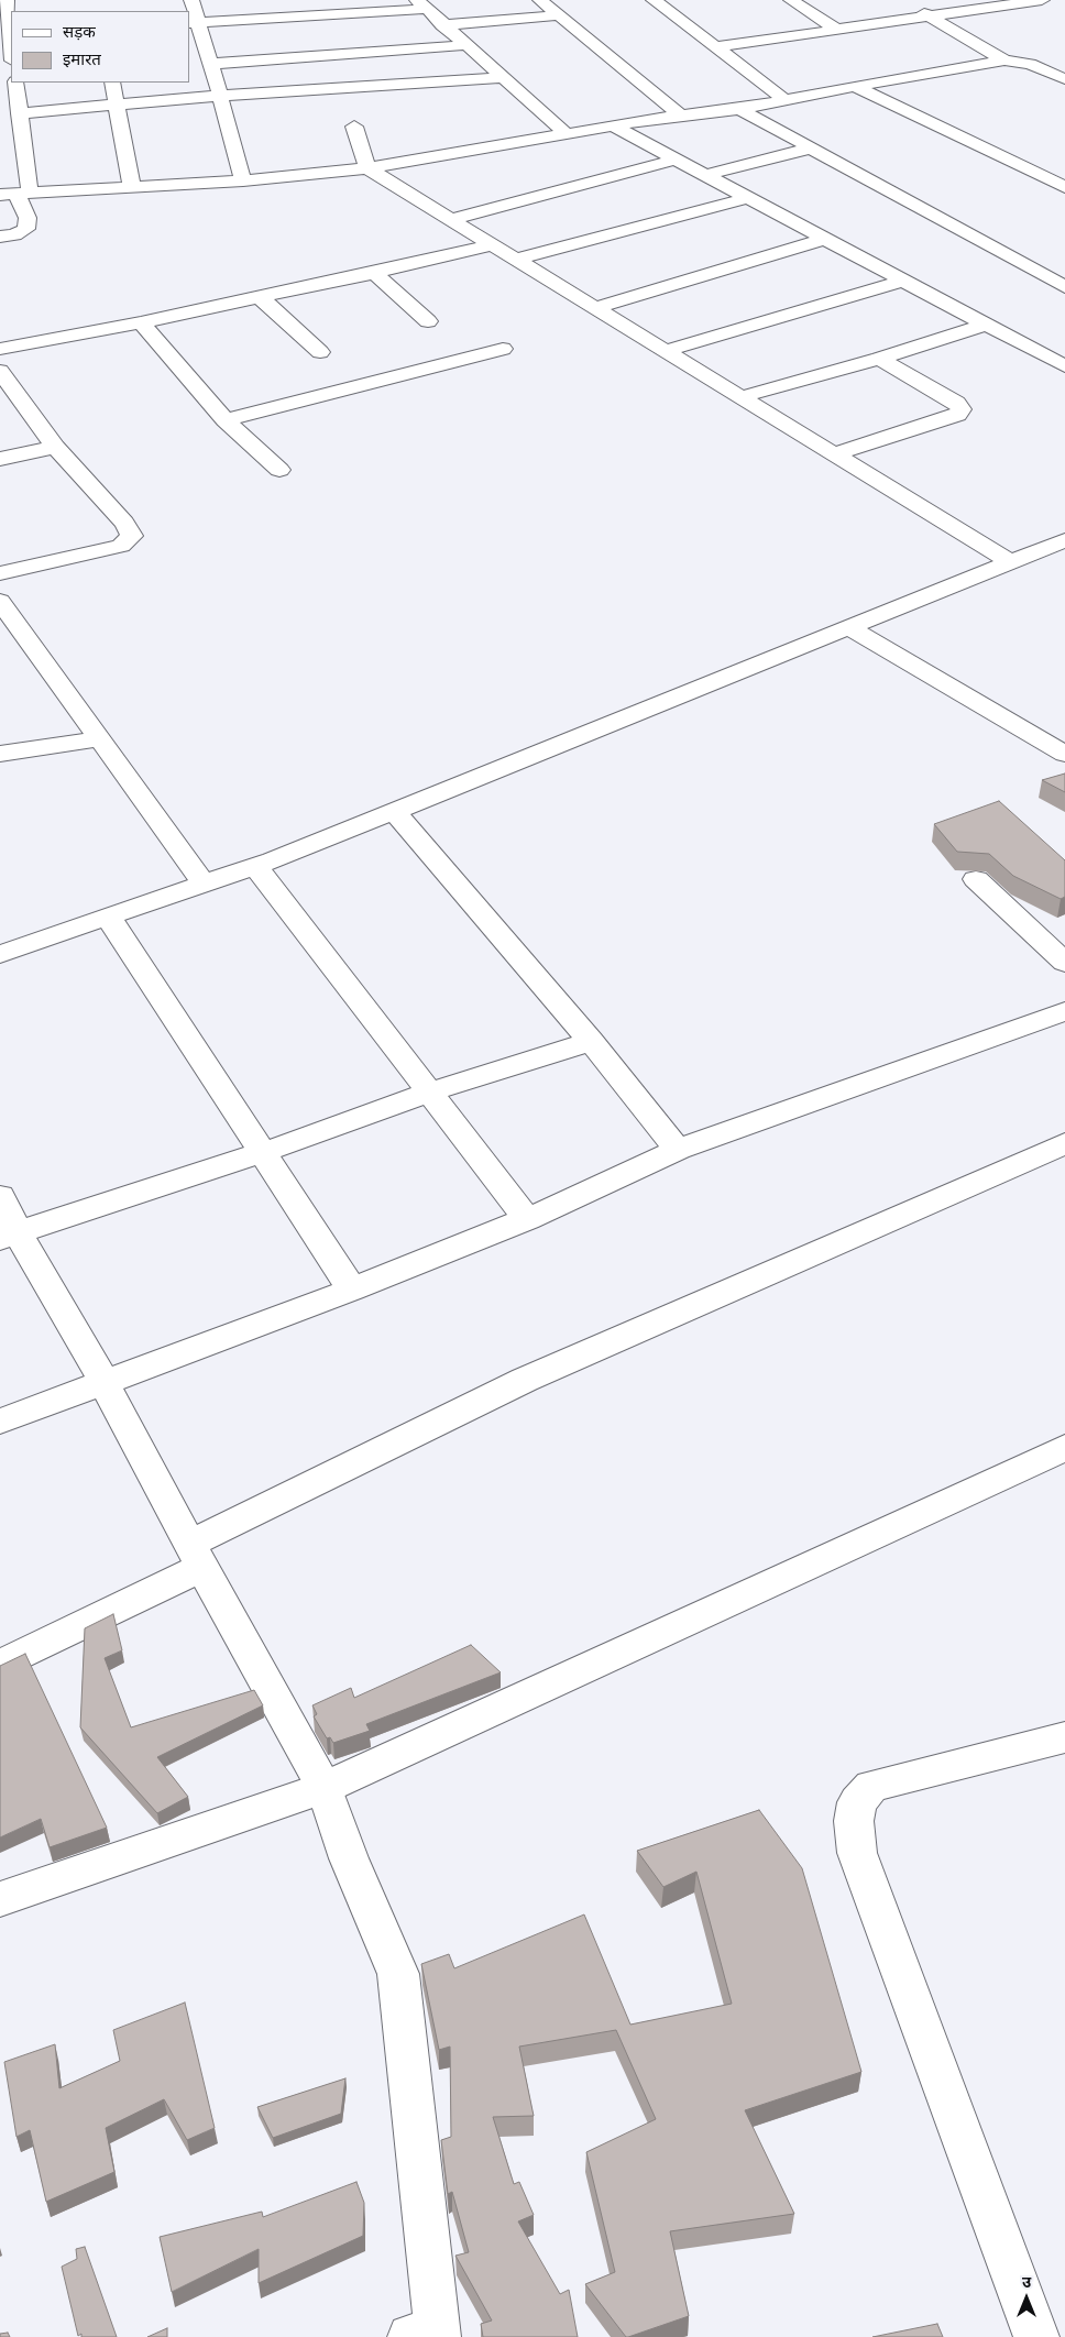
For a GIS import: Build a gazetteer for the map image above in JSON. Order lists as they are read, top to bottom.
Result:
{
  "legend": ["सड़क", "इमारत"],
  "north": "top"
}
